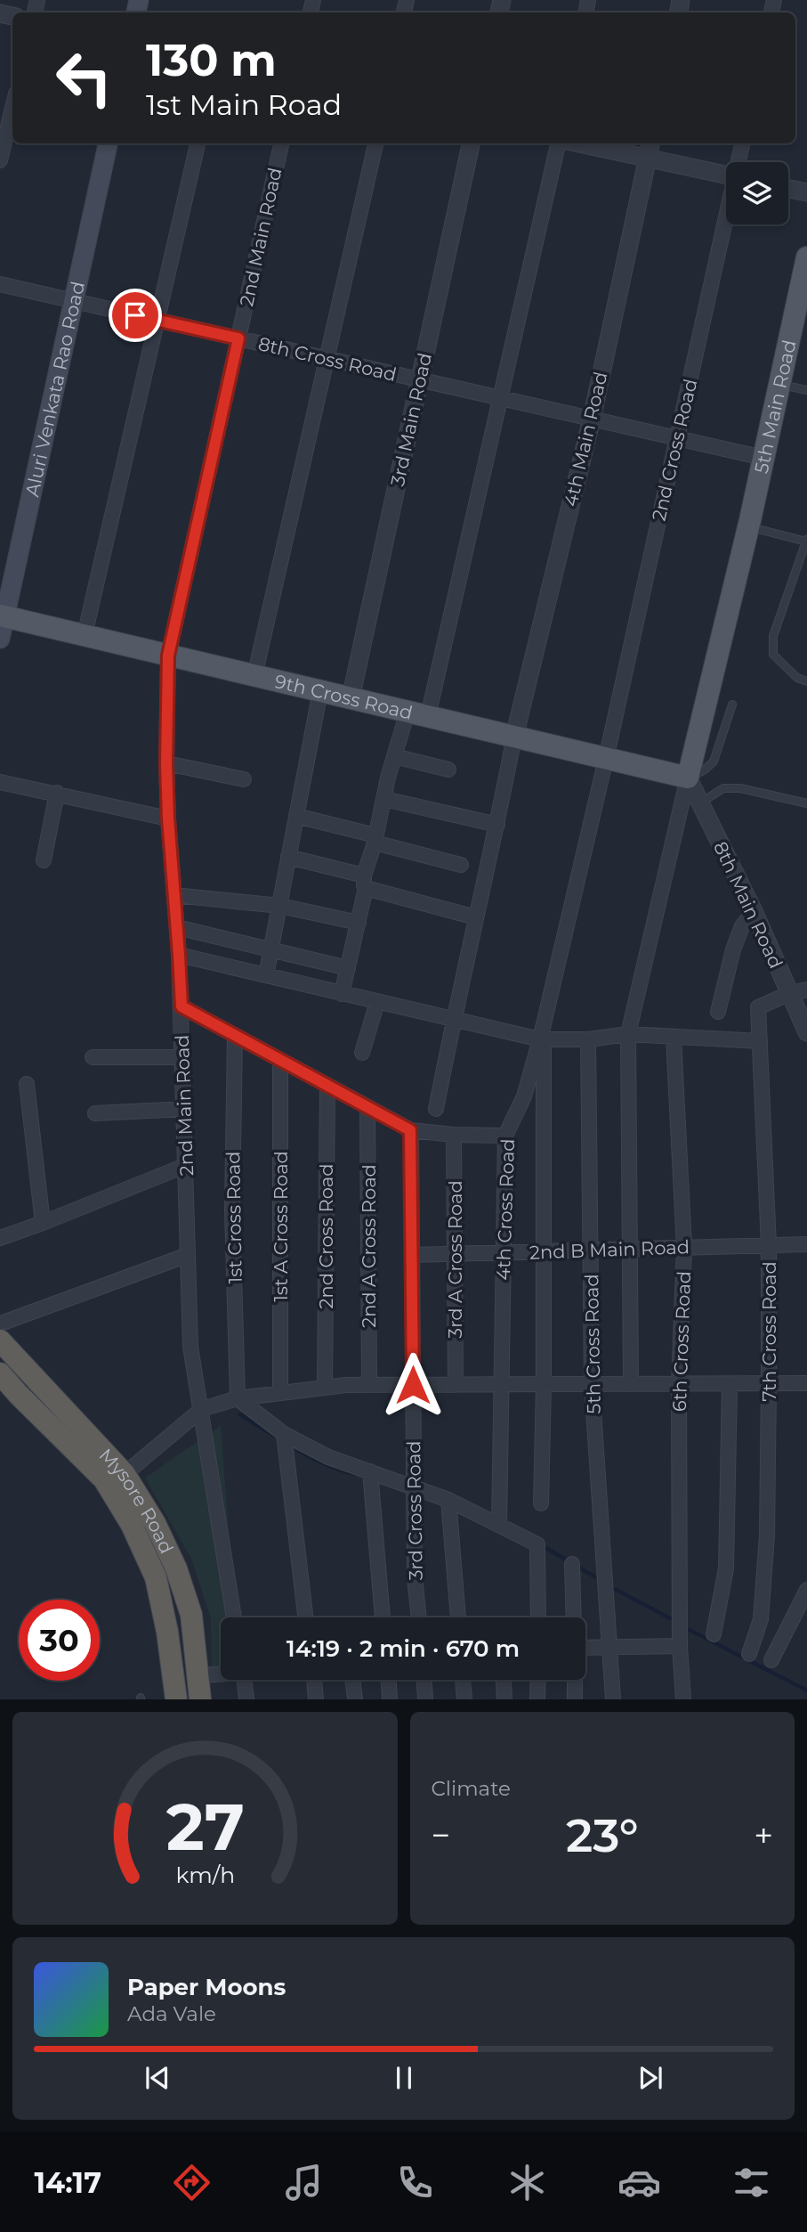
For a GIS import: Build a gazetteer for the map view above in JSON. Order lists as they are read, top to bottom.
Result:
{
  "streets": {
    "highway": ["Mysore Road"],
    "main road": ["Aluri Venkata Rao Road", "5th Main Road", "9th Cross Road"],
    "street": [
      "2nd Main Road",
      "8th Cross Road",
      "3rd Main Road",
      "4th Main Road",
      "2nd Cross Road",
      "8th Main Road",
      "4th Cross Road",
      "1st Cross Road",
      "1st A Cross Road",
      "2nd A Cross Road",
      "2nd B Main Road",
      "3rd A Cross Road",
      "7th Cross Road",
      "6th Cross Road",
      "5th Cross Road",
      "3rd Cross Road"
    ]
  },
  "crossings": [
    ["2nd Main Road", "8th Cross Road"],
    ["2nd Main Road", "9th Cross Road"],
    ["8th Cross Road", "Aluri Venkata Rao Road"],
    ["8th Cross Road", "5th Main Road"],
    ["8th Cross Road", "3rd Main Road"],
    ["8th Cross Road", "4th Main Road"],
    ["8th Cross Road", "2nd Cross Road"],
    ["Aluri Venkata Rao Road", "9th Cross Road"],
    ["5th Main Road", "9th Cross Road"],
    ["5th Main Road", "8th Main Road"],
    ["3rd Main Road", "9th Cross Road"],
    ["4th Main Road", "9th Cross Road"],
    ["2nd Cross Road", "9th Cross Road"],
    ["2nd Cross Road", "4th Cross Road"],
    ["9th Cross Road", "8th Main Road"],
    ["9th Cross Road", "4th Cross Road"],
    ["8th Main Road", "7th Cross Road"],
    ["4th Cross Road", "2nd B Main Road"],
    ["2nd B Main Road", "3rd A Cross Road"],
    ["2nd B Main Road", "7th Cross Road"],
    ["2nd B Main Road", "6th Cross Road"],
    ["2nd B Main Road", "5th Cross Road"],
    ["2nd B Main Road", "3rd Cross Road"]
  ],
  "page": {
    "turn": ["130 m", "1st Main Road"],
    "limit": "30",
    "trip": "14:19 · 2 min · 670 m",
    "tile": "Climate",
    "heat": ["−", "23°", "+"],
    "song": ["Paper Moons", "Ada Vale"],
    "tabs": "14:17",
    "gauge": ["27", "km/h"]
  }
}
